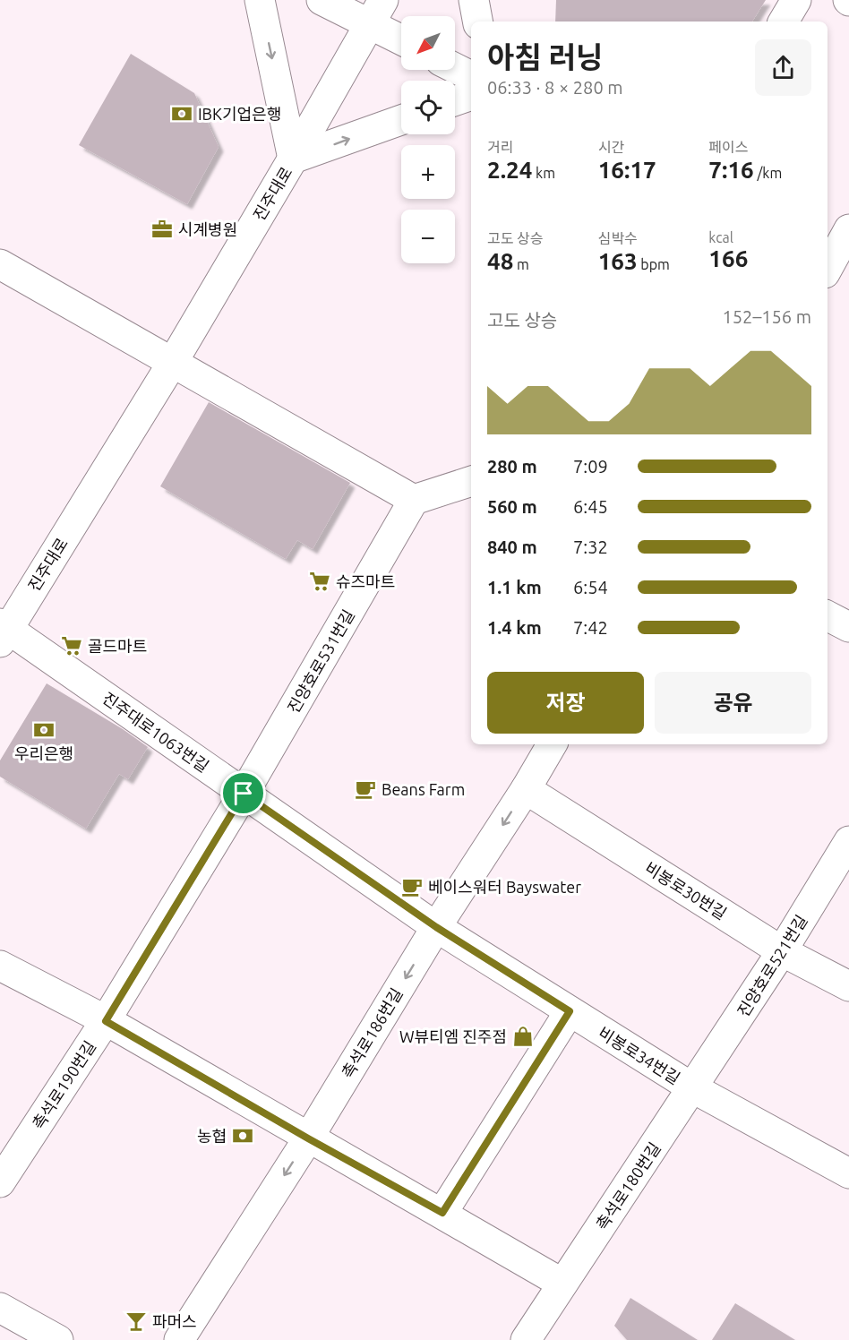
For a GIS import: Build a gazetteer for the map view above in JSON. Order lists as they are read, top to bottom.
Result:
{
  "streets": {
    "street": [
      "진주대로",
      "진양호로531번길",
      "진주대로1063번길",
      "비봉로30번길",
      "진양호로521번길",
      "촉석로186번길",
      "비봉로34번길",
      "촉석로190번길",
      "촉석로180번길"
    ]
  },
  "crossings": [
    ["진주대로", "진주대로1063번길"],
    ["진양호로531번길", "진주대로1063번길"],
    ["진양호로531번길", "촉석로190번길"],
    ["진주대로1063번길", "촉석로186번길"],
    ["진주대로1063번길", "비봉로34번길"],
    ["진주대로1063번길", "촉석로190번길"],
    ["비봉로30번길", "진양호로521번길"],
    ["비봉로30번길", "촉석로186번길"],
    ["진양호로521번길", "비봉로34번길"],
    ["진양호로521번길", "촉석로180번길"],
    ["촉석로186번길", "비봉로34번길"],
    ["비봉로34번길", "촉석로180번길"]
  ],
  "places": {
    "bank": ["IBK기업은행", "우리은행", "농협"],
    "office": ["시계병원"],
    "supermarket": ["슈즈마트", "골드마트"],
    "cafe": ["Beans Farm", "베이스워터 Bayswater"],
    "shop": ["W뷰티엠 진주점"],
    "bar": ["파머스"]
  },
  "north": "bottom left",
  "page": {
    "map_buttons": ["+", "−"],
    "heading": ["아침 러닝", "06:33 · 8 × 280 m"],
    "stats": [
      ["거리", "2.24 km"],
      ["시간", "16:17"],
      ["페이스", "7:16 /km"],
      ["고도 상승", "48 m"],
      ["심박수", "163 bpm"],
      ["kcal", "166"]
    ],
    "chart": ["고도 상승", "152–156 m"],
    "list": [
      {
        "name": "280 m",
        "note": "7:09"
      },
      {
        "name": "560 m",
        "note": "6:45"
      },
      {
        "name": "840 m",
        "note": "7:32"
      },
      {
        "name": "1.1 km",
        "note": "6:54"
      },
      {
        "name": "1.4 km",
        "note": "7:42"
      }
    ],
    "buttons": ["저장", "공유"]
  }
}
